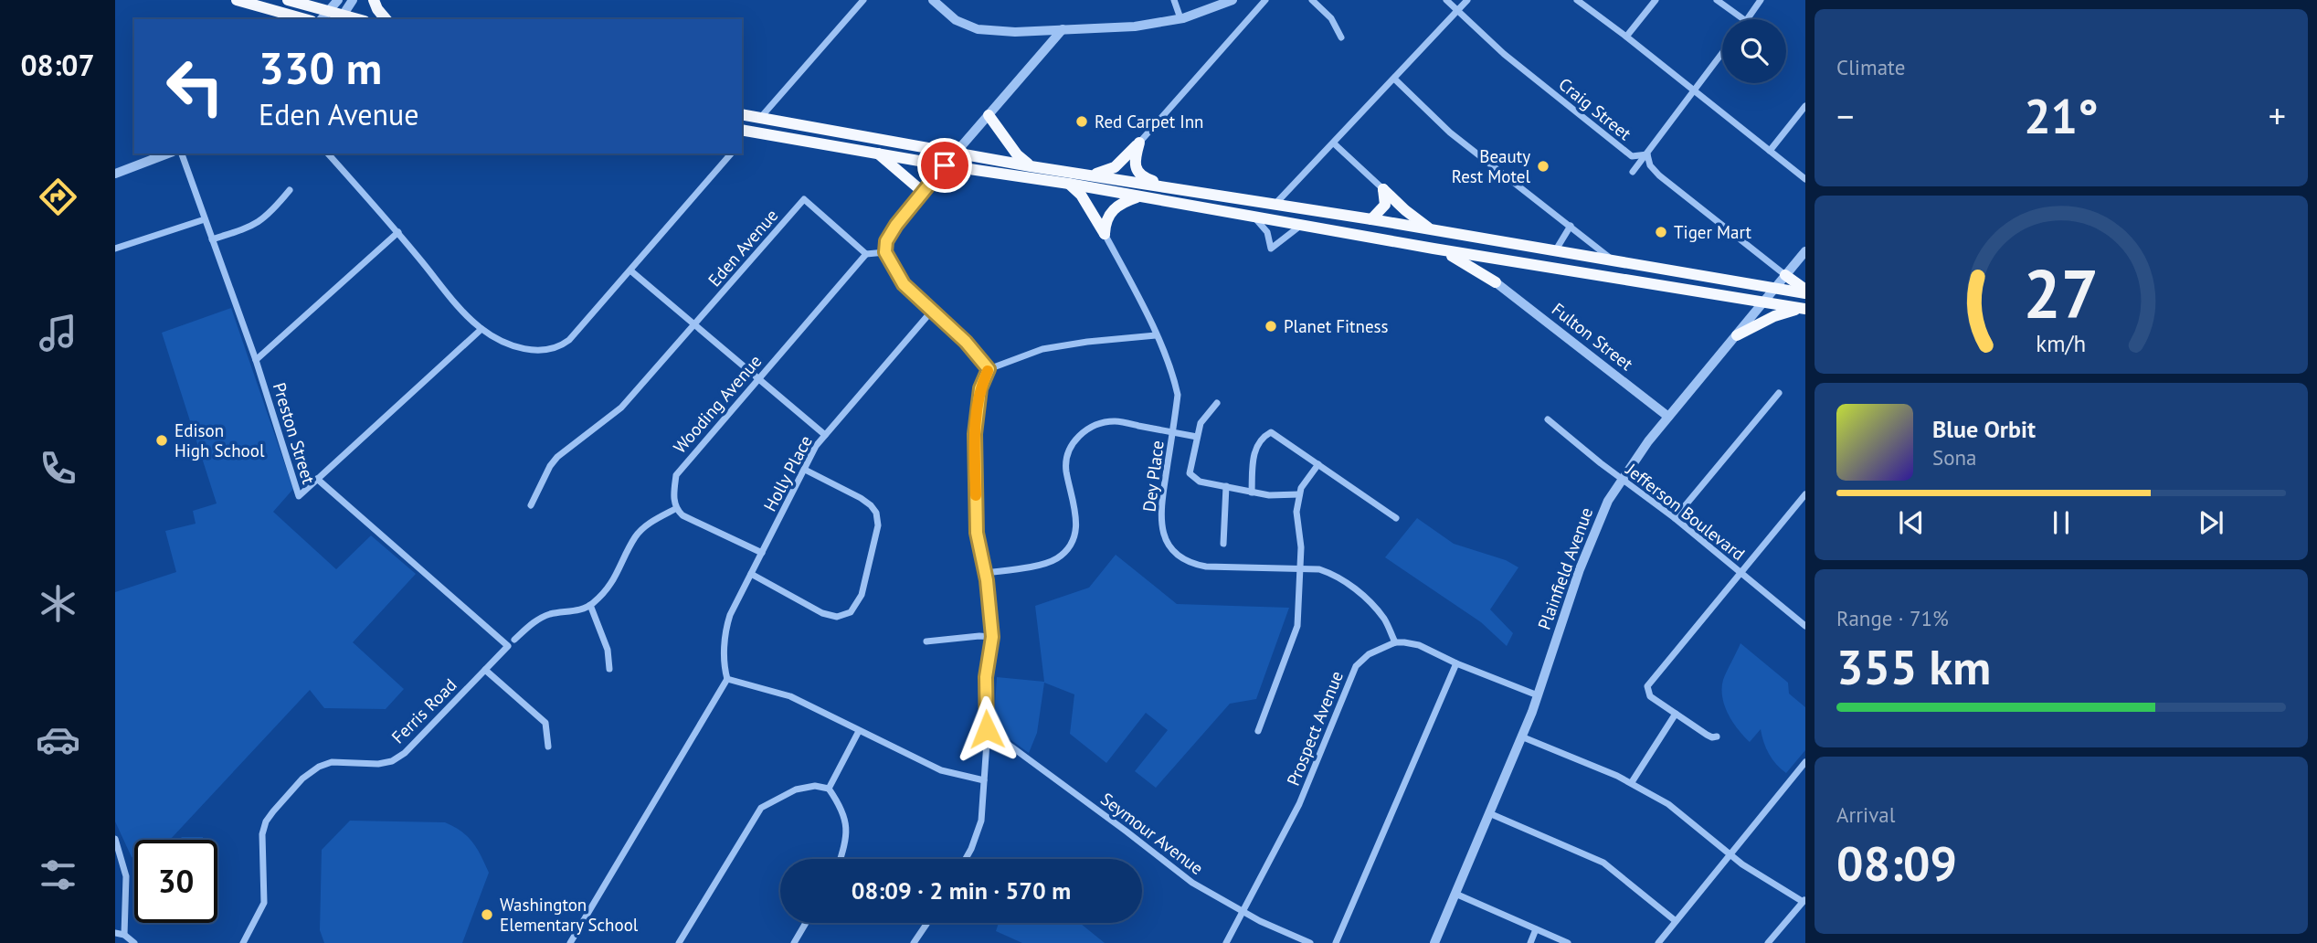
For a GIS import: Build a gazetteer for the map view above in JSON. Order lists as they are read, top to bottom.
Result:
{
  "streets": {
    "street": [
      "Craig Street",
      "Eden Avenue",
      "Fulton Street",
      "Wooding Avenue",
      "Preston Street",
      "Holly Place",
      "Dey Place",
      "Jefferson Boulevard",
      "Plainfield Avenue",
      "Ferris Road",
      "Prospect Avenue",
      "Seymour Avenue"
    ]
  },
  "crossings": [
    ["Craig Street", "Plainfield Avenue"],
    ["Eden Avenue", "Wooding Avenue"],
    ["Fulton Street", "Plainfield Avenue"],
    ["Preston Street", "Ferris Road"],
    ["Dey Place", "Prospect Avenue"],
    ["Jefferson Boulevard", "Plainfield Avenue"],
    ["Prospect Avenue", "Seymour Avenue"]
  ],
  "places": [
    "Red Carpet Inn",
    "Beauty Rest Motel",
    "Tiger Mart",
    "Planet Fitness",
    "Edison High School",
    "Washington Elementary School"
  ],
  "page": {
    "tabs": "08:07",
    "tile": [
      "Climate",
      ["Range · 71%", "355 km"],
      ["Arrival", "08:09"]
    ],
    "turn": ["330 m", "Eden Avenue"],
    "heat": ["−", "21°", "+"],
    "song": ["Blue Orbit", "Sona"],
    "limit": "30",
    "trip": "08:09 · 2 min · 570 m",
    "gauge": ["27", "km/h"]
  }
}
